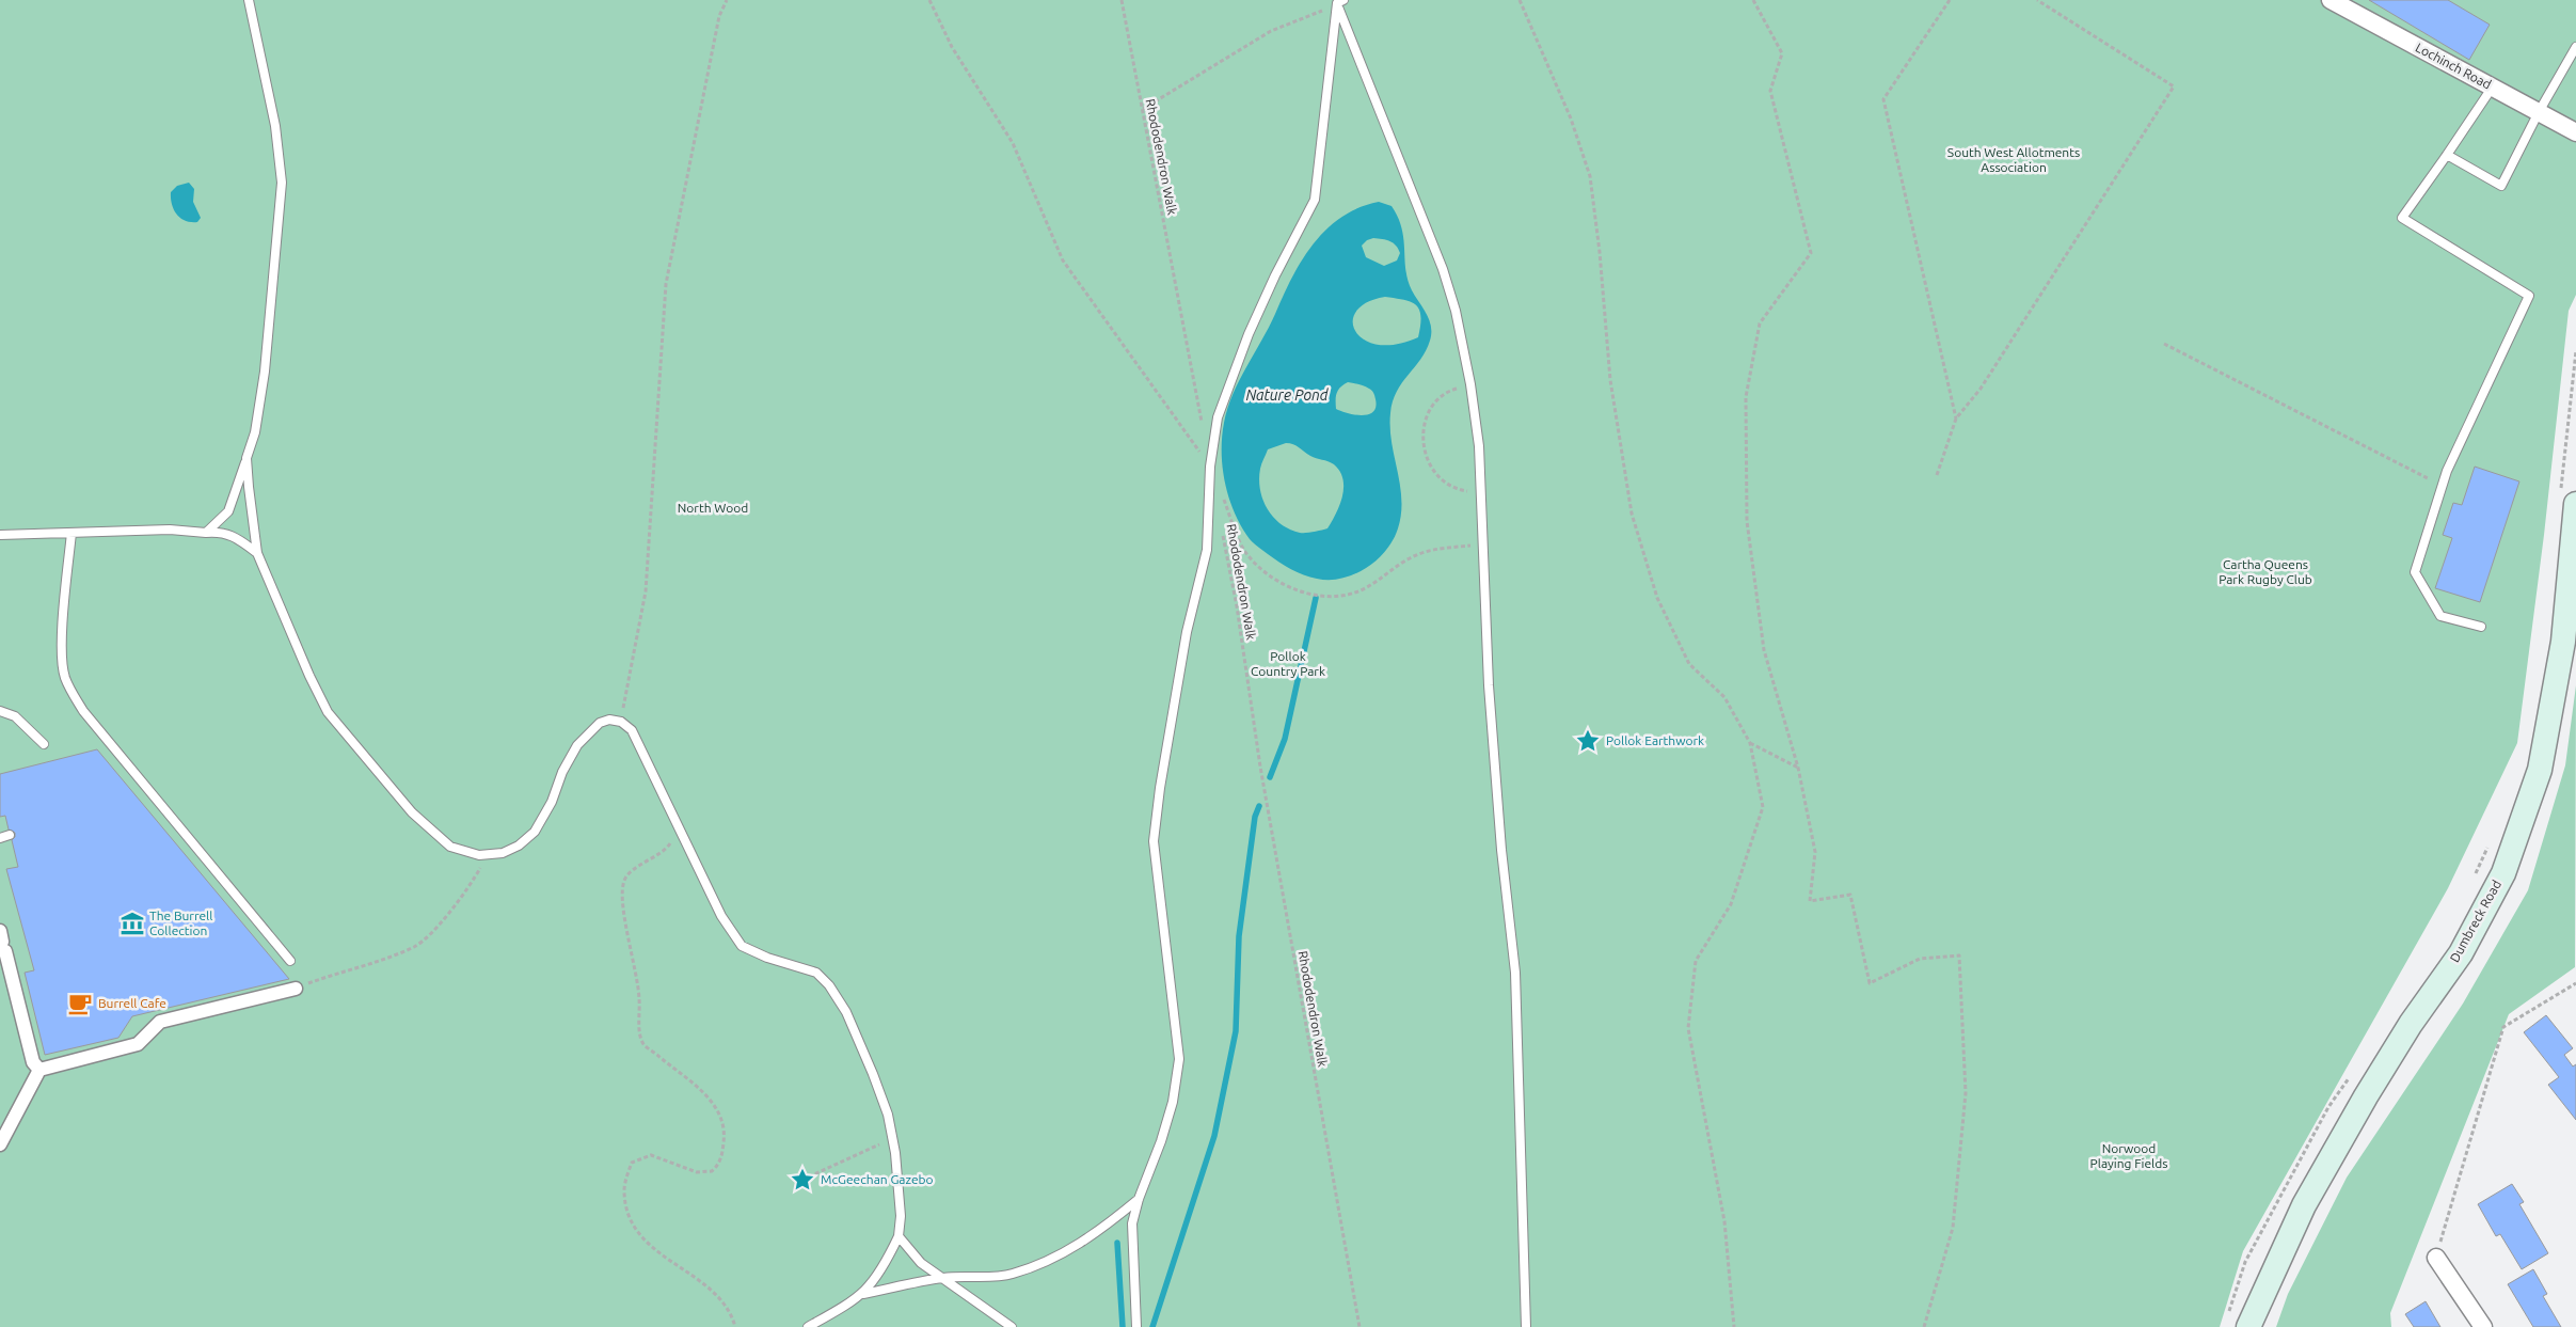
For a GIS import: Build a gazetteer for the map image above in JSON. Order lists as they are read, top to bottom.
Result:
{
  "streets": {
    "main road": ["Dumbreck Road"],
    "street": ["Lochinch Road"],
    "path": ["Rhododendron Walk"]
  },
  "water": ["Nature Pond"],
  "parks": [
    "South West Allotments Association",
    "North Wood",
    "Cartha Queens Park Rugby Club",
    "Pollok Country Park",
    "Norwood Playing Fields"
  ],
  "places": {
    "place": ["Pollok Earthwork", "McGeechan Gazebo"],
    "museum": ["The Burrell Collection"],
    "cafe": ["Burrell Cafe"]
  }
}
